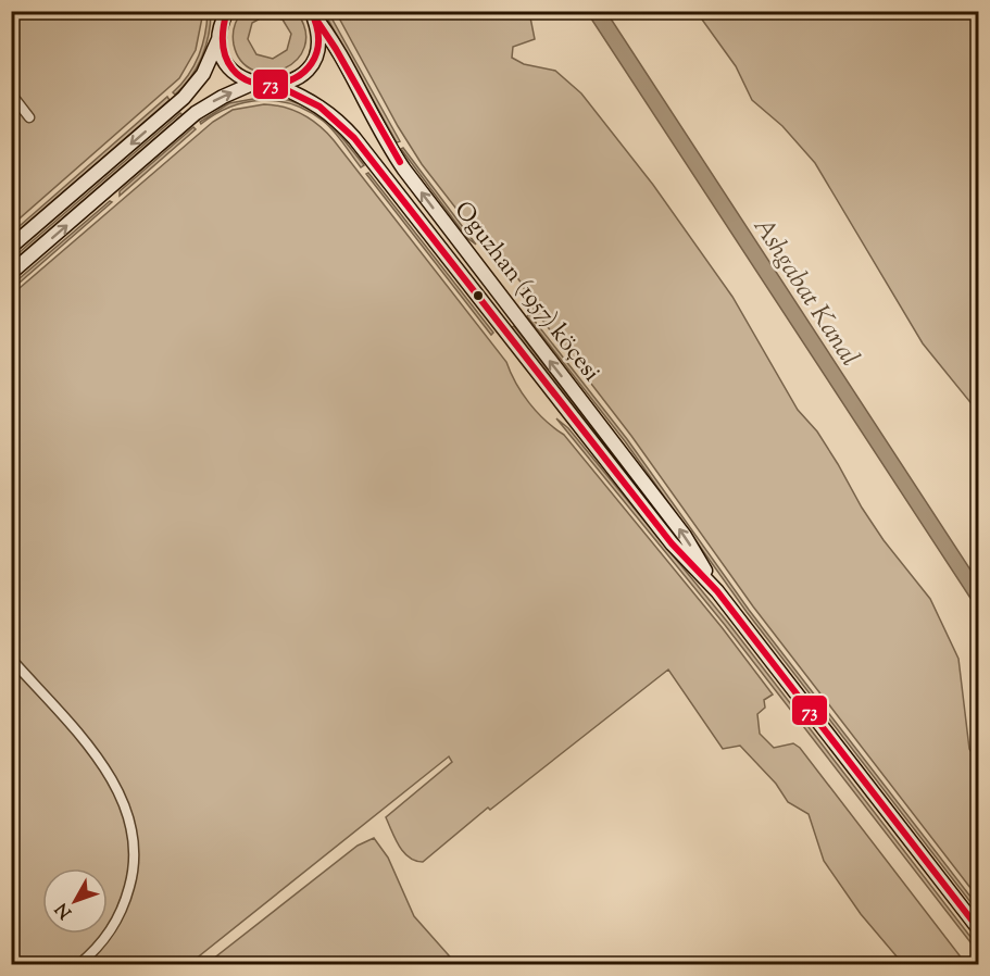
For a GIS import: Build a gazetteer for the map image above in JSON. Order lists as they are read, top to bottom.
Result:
{
  "streets": {
    "main road": ["Oguzhan (1957) köçesi"]
  },
  "water": ["Ashgabat Kanal"],
  "lines": ["transit line 73"],
  "north": "bottom left"
}
